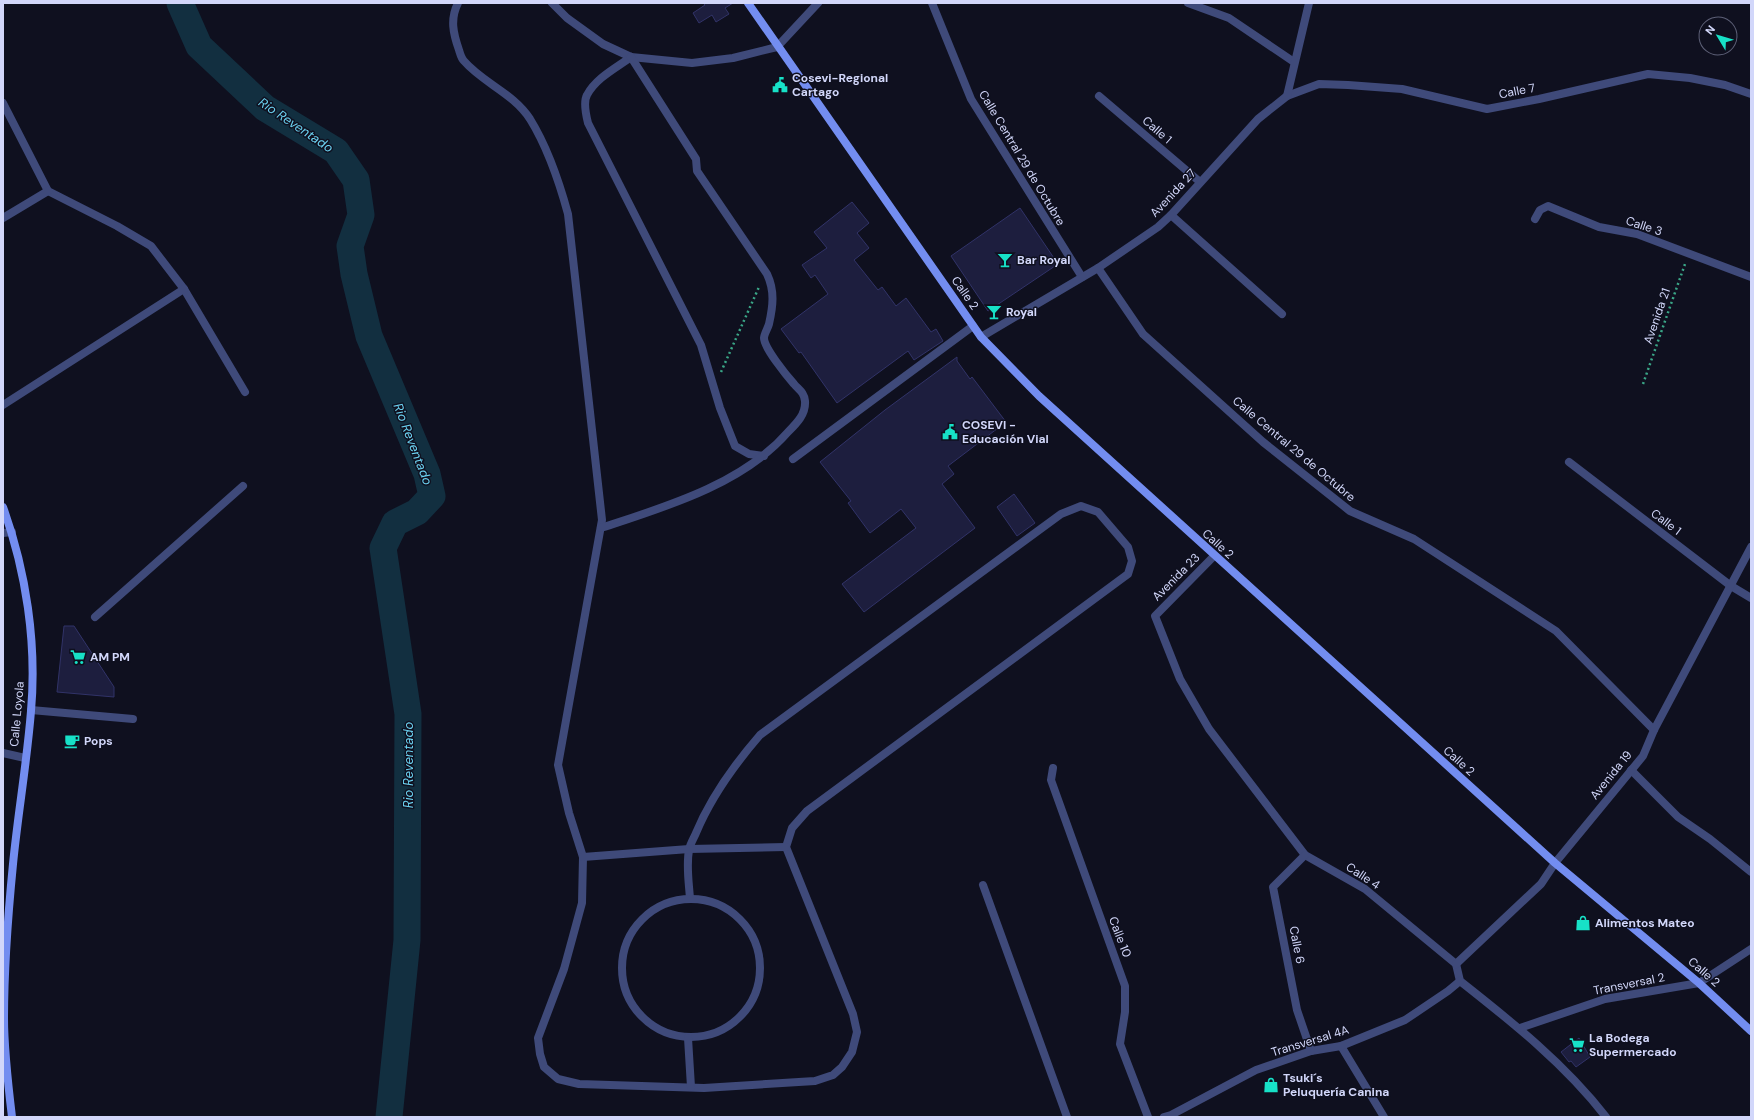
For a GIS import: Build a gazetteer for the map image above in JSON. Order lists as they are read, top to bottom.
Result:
{
  "streets": {
    "street": [
      "Calle 7",
      "Calle 1",
      "Calle Central 29 de Octubre",
      "Avenida 27",
      "Calle 3",
      "Calle 2",
      "Avenida 23",
      "Calle Loyola",
      "Avenida 19",
      "Calle 4",
      "Calle 10",
      "Calle 6",
      "Transversal 2",
      "Transversal 4A"
    ],
    "path": ["Avenida 21"]
  },
  "crossings": [
    ["Calle 7", "Avenida 27"],
    ["Calle 1", "Avenida 27"],
    ["Calle 1", "Avenida 19"],
    ["Calle Central 29 de Octubre", "Avenida 27"],
    ["Calle Central 29 de Octubre", "Avenida 19"],
    ["Avenida 27", "Calle 2"],
    ["Calle 3", "Avenida 21"],
    ["Calle 2", "Avenida 23"],
    ["Calle 2", "Avenida 19"],
    ["Calle 2", "Transversal 2"],
    ["Avenida 23", "Calle 4"],
    ["Avenida 19", "Calle 4"],
    ["Calle 4", "Calle 6"],
    ["Calle 6", "Transversal 4A"]
  ],
  "water": ["Rio Reventado"],
  "places": {
    "public building": ["Cosevi-Regional Cartago", "COSEVI - Educación Vial"],
    "bar": ["Bar Royal", "Royal"],
    "supermarket": ["AM PM", "La Bodega Supermercado"],
    "cafe": ["Pops"],
    "shop": ["Alimentos Mateo", "Tsuki´s Peluquería Canina"]
  },
  "north": "top left"
}
